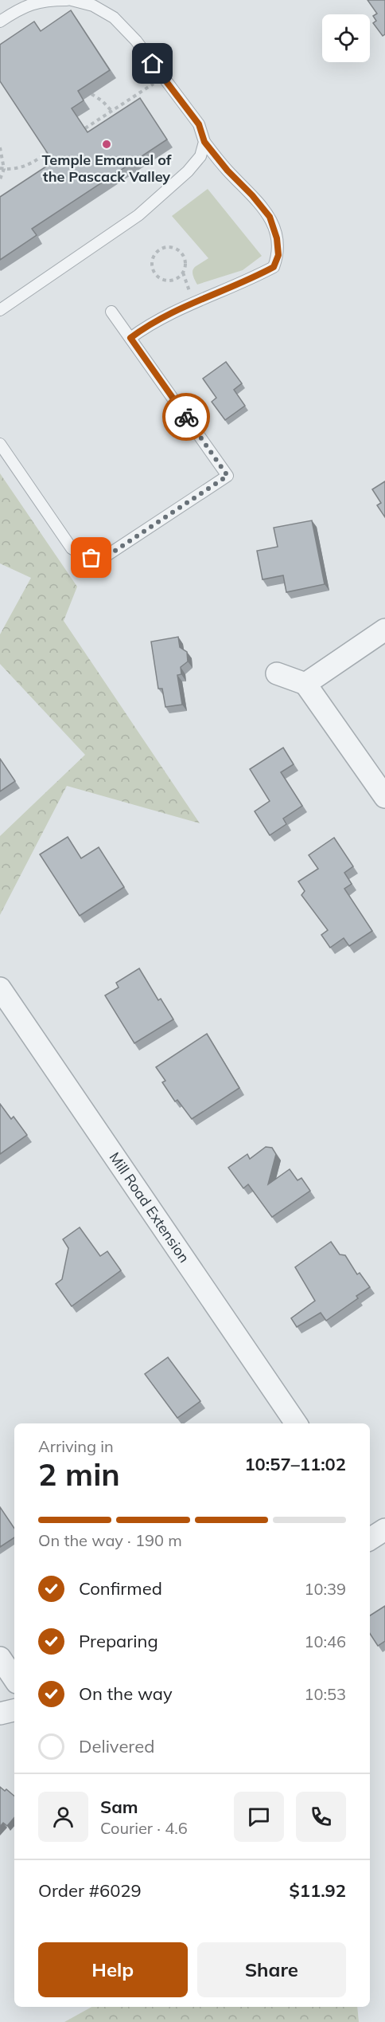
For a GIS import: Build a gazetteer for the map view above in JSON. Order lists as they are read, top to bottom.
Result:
{
  "streets": {
    "street": ["Mill Road Extension"]
  },
  "places": ["Temple Emanuel of the Pascack Valley"],
  "page": {
    "heading": ["2 min", "Arriving in", "10:57–11:02"],
    "panel": [
      "Sam",
      "Courier · 4.6",
      "Order #6029",
      "$11.92"
    ],
    "bar": "On the way · 190 m",
    "list": [
      ["Confirmed", "10:39"],
      ["Preparing", "10:46"],
      ["On the way", "10:53"],
      "Delivered"
    ],
    "buttons": ["Help", "Share"]
  }
}
